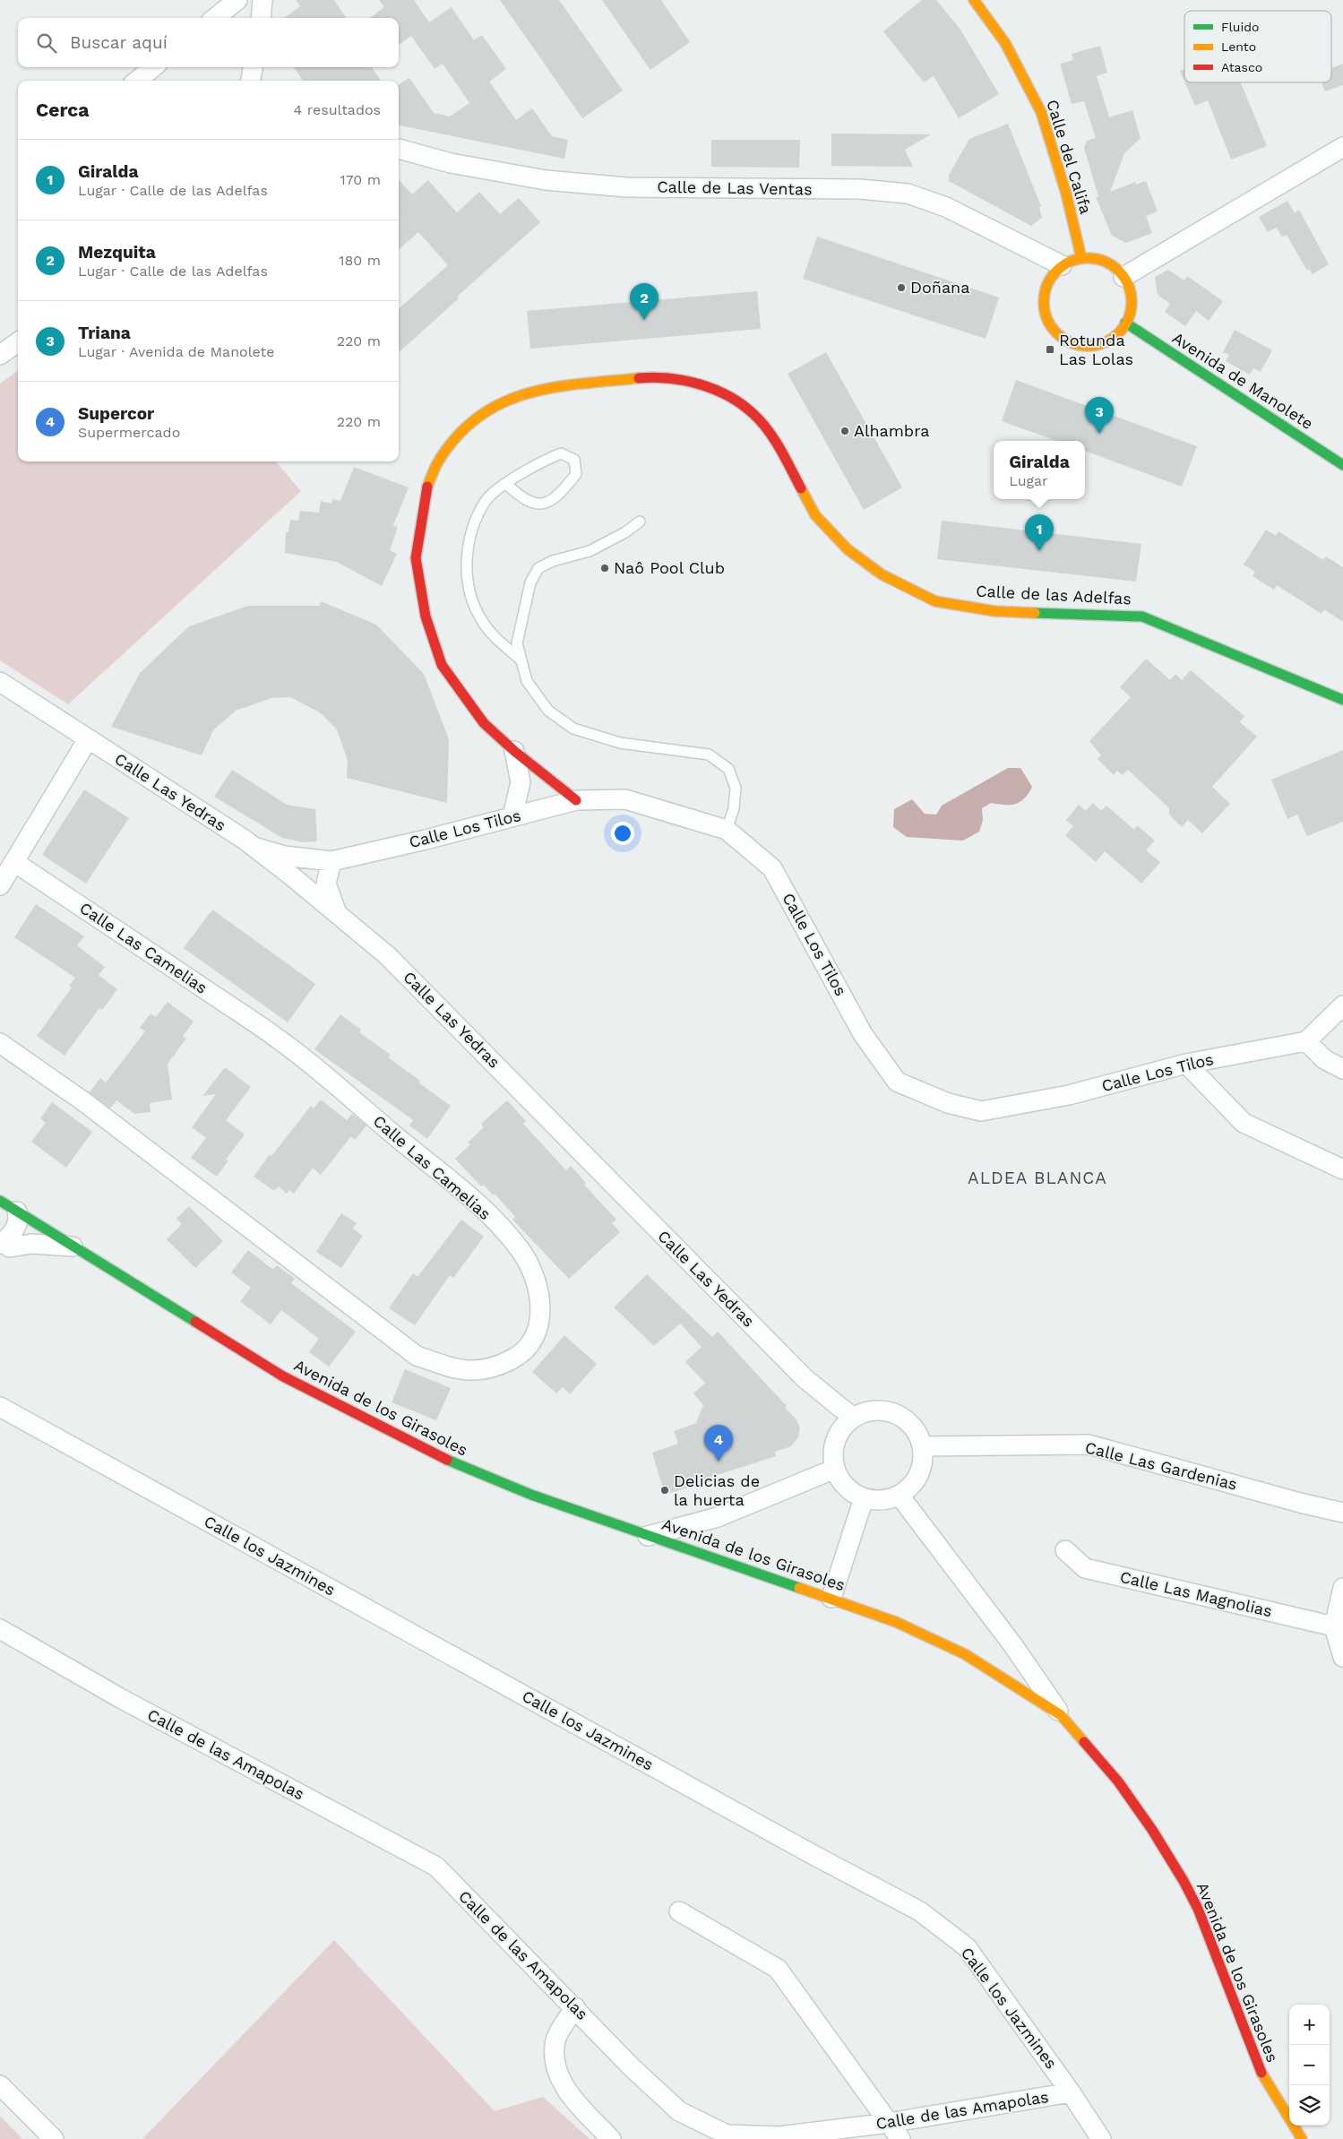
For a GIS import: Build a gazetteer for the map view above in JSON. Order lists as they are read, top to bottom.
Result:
{
  "streets": {
    "street": [
      "Calle del Califa",
      "Calle de Las Ventas",
      "Avenida de Manolete",
      "Calle de las Adelfas",
      "Calle Las Yedras",
      "Calle Los Tilos",
      "Calle Las Camelias",
      "Avenida de los Girasoles",
      "Calle Las Gardenias",
      "Calle los Jazmines",
      "Calle Las Magnolias",
      "Calle de las Amapolas"
    ]
  },
  "crossings": [
    ["Calle del Califa", "Calle de Las Ventas"],
    ["Calle del Califa", "Avenida de Manolete"],
    ["Calle de Las Ventas", "Avenida de Manolete"],
    ["Calle de las Adelfas", "Calle Los Tilos"],
    ["Calle Las Yedras", "Calle Los Tilos"],
    ["Calle Las Yedras", "Calle Las Gardenias"],
    ["Calle los Jazmines", "Calle de las Amapolas"]
  ],
  "districts": ["ALDEA BLANCA"],
  "places": {
    "other": [
      "Doñana",
      "Alhambra",
      "Naô Pool Club",
      "Delicias de la huerta"
    ],
    "transit": ["Rotunda Las Lolas"]
  },
  "legend": ["Fluido", "Lento", "Atasco"],
  "page": {
    "search": "Buscar aquí",
    "heading": ["Cerca", "4 resultados"],
    "list": [
      {
        "mark": "1",
        "name": "Giralda",
        "note": "Lugar · Calle de las Adelfas",
        "value": "170 m"
      },
      {
        "mark": "2",
        "name": "Mezquita",
        "note": "Lugar · Calle de las Adelfas",
        "value": "180 m"
      },
      {
        "mark": "3",
        "name": "Triana",
        "note": "Lugar · Avenida de Manolete",
        "value": "220 m"
      },
      {
        "mark": "4",
        "name": "Supercor",
        "note": "Supermercado",
        "value": "220 m"
      }
    ],
    "pins": [
      "2",
      "3",
      "1",
      "4"
    ],
    "popup": ["Giralda", "Lugar"],
    "map_buttons": ["+", "−"]
  }
}
